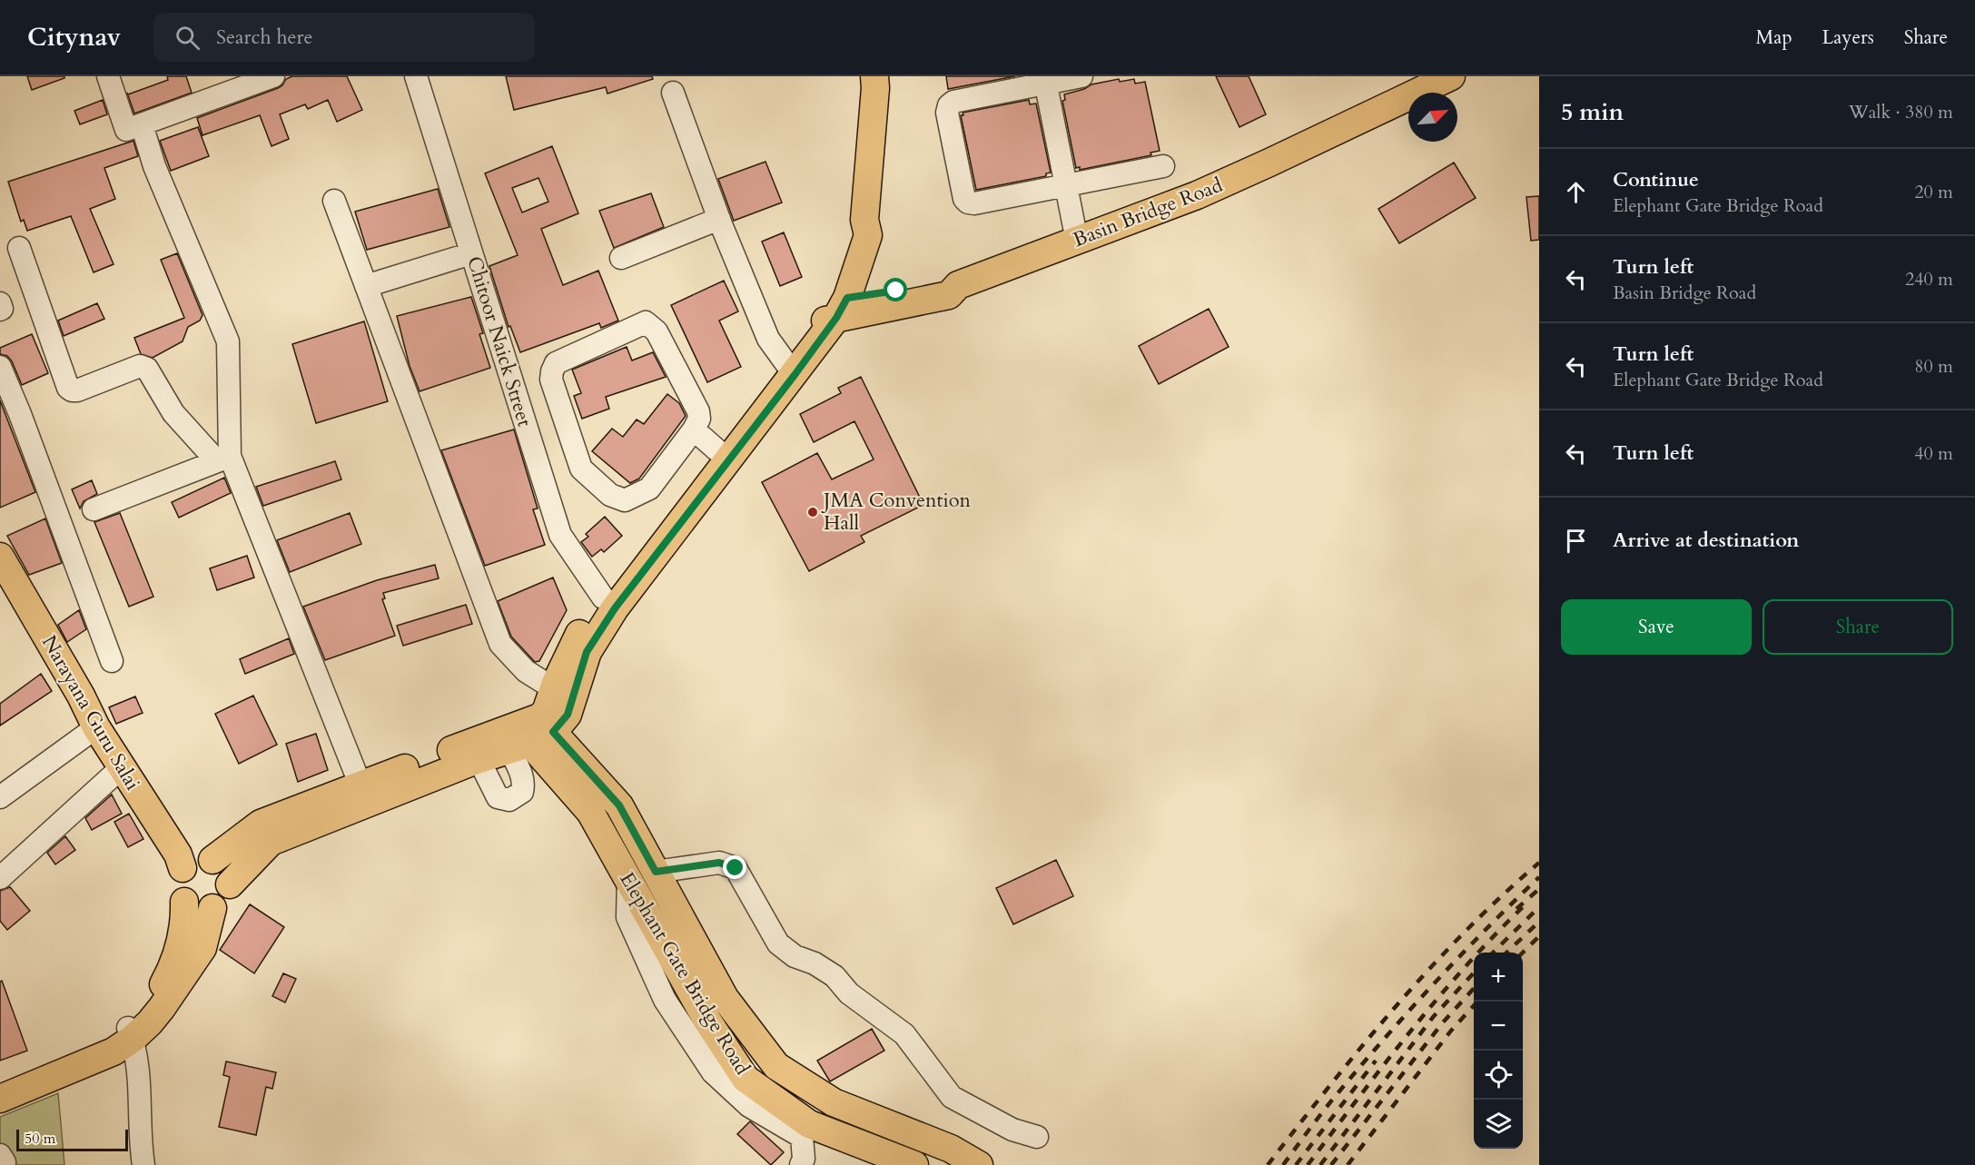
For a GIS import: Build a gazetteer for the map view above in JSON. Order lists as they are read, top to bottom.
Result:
{
  "streets": {
    "main road": ["Basin Bridge Road", "Narayana Guru Salai", "Elephant Gate Bridge Road"],
    "street": ["Chitoor Naick Street"]
  },
  "places": ["JMA Convention Hall"],
  "scale_bar": "50 m",
  "north": "top right",
  "page": {
    "header": "Citynav",
    "search": "Search here",
    "nav": ["Map", "Layers", "Share"],
    "heading": ["5 min", "Walk · 380 m"],
    "list": [
      ["Continue", "Elephant Gate Bridge Road", "20 m"],
      ["Turn left", "Basin Bridge Road", "240 m"],
      ["Turn left", "Elephant Gate Bridge Road", "80 m"],
      ["Turn left", "40 m"],
      "Arrive at destination"
    ],
    "buttons": ["Save", "Share"],
    "map_buttons": ["+", "−"],
    "scale": "50 m"
  }
}
